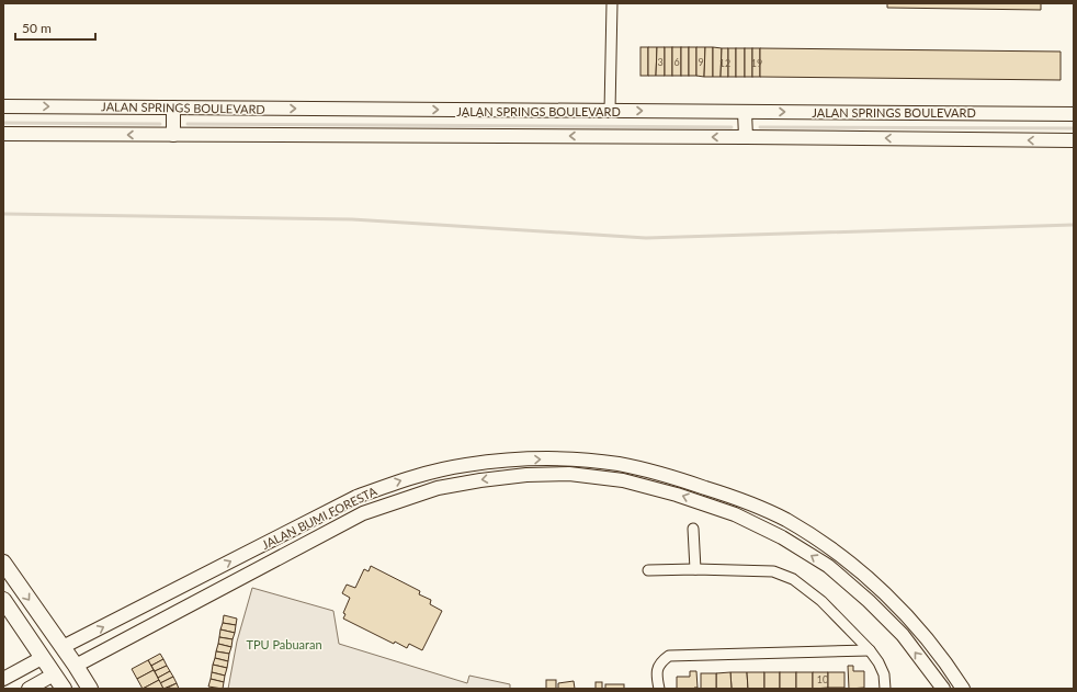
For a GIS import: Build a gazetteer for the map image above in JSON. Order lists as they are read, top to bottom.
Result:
{
  "streets": {
    "main road": ["JALAN SPRINGS BOULEVARD", "JALAN BUMI FORESTA"]
  },
  "parks": ["TPU Pabuaran"],
  "house_numbers": [
    "3",
    "6",
    "9",
    "12",
    "19",
    "10"
  ],
  "scale_bar": "50 m"
}
